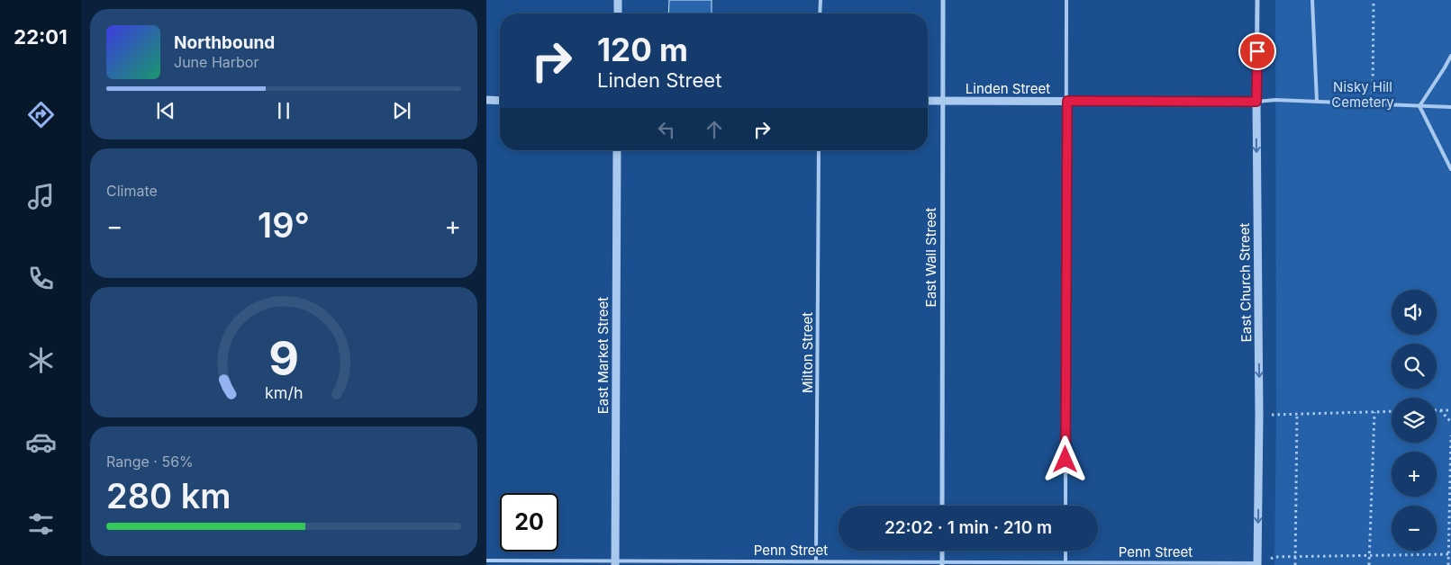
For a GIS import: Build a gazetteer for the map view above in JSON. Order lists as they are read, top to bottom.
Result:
{
  "streets": {
    "street": [
      "Linden Street",
      "East Wall Street",
      "East Church Street",
      "East Market Street"
    ],
    "lane": ["Milton Street", "Penn Street"]
  },
  "crossings": [
    ["Linden Street", "East Wall Street"],
    ["Linden Street", "East Church Street"],
    ["East Church Street", "Penn Street"],
    ["Milton Street", "Penn Street"],
    ["East Market Street", "Penn Street"]
  ],
  "one_way": ["East Church Street"],
  "parks": ["Nisky Hill Cemetery"],
  "page": {
    "tabs": "22:01",
    "turn": ["120 m", "Linden Street"],
    "song": ["Northbound", "June Harbor"],
    "tile": [
      "Climate",
      ["Range · 56%", "280 km"]
    ],
    "heat": ["−", "19°", "+"],
    "map_buttons": ["+", "−"],
    "limit": "20",
    "trip": "22:02 · 1 min · 210 m",
    "gauge": ["9", "km/h"]
  }
}
